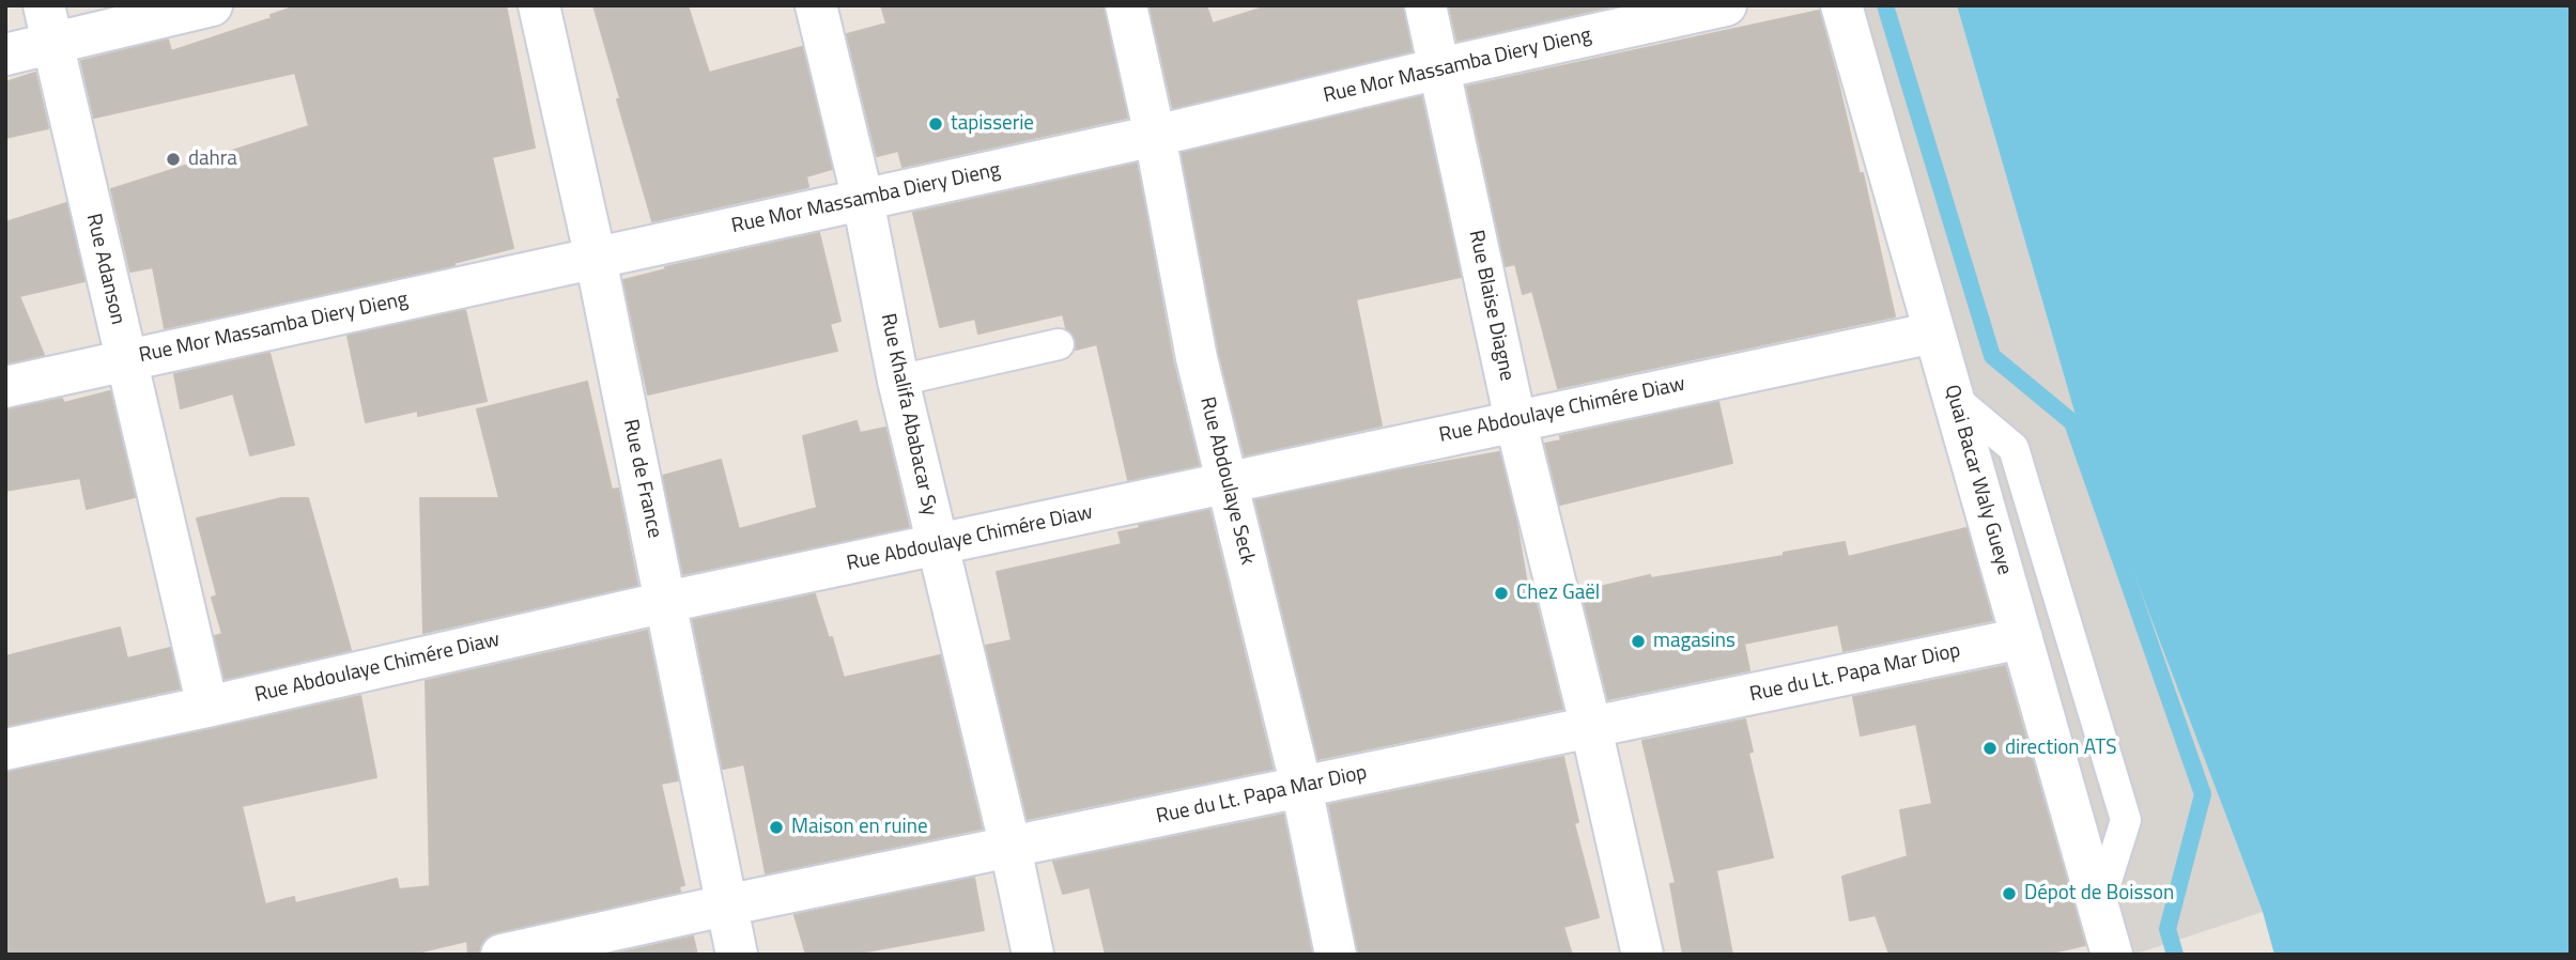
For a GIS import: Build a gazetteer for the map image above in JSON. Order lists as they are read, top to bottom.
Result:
{
  "streets": {
    "street": [
      "Rue Mor Massamba Diery Dieng",
      "Rue Adanson",
      "Rue Blaise Diagne",
      "Rue Abdoulaye Chimére Diaw",
      "Rue Khalifa Ababacar Sy",
      "Rue de France",
      "Quai Bacar Waly Gueye",
      "Rue Abdoulaye Seck",
      "Rue du Lt. Papa Mar Diop"
    ]
  },
  "crossings": [
    ["Rue Mor Massamba Diery Dieng", "Rue Adanson"],
    ["Rue Mor Massamba Diery Dieng", "Rue Blaise Diagne"],
    ["Rue Mor Massamba Diery Dieng", "Rue Khalifa Ababacar Sy"],
    ["Rue Mor Massamba Diery Dieng", "Rue de France"],
    ["Rue Mor Massamba Diery Dieng", "Rue Abdoulaye Seck"],
    ["Rue Adanson", "Rue Abdoulaye Chimére Diaw"],
    ["Rue Blaise Diagne", "Rue Abdoulaye Chimére Diaw"],
    ["Rue Blaise Diagne", "Rue du Lt. Papa Mar Diop"],
    ["Rue Abdoulaye Chimére Diaw", "Rue Khalifa Ababacar Sy"],
    ["Rue Abdoulaye Chimére Diaw", "Rue de France"],
    ["Rue Abdoulaye Chimére Diaw", "Quai Bacar Waly Gueye"],
    ["Rue Abdoulaye Chimére Diaw", "Rue Abdoulaye Seck"],
    ["Rue Khalifa Ababacar Sy", "Rue du Lt. Papa Mar Diop"],
    ["Rue de France", "Rue du Lt. Papa Mar Diop"],
    ["Quai Bacar Waly Gueye", "Rue du Lt. Papa Mar Diop"],
    ["Rue Abdoulaye Seck", "Rue du Lt. Papa Mar Diop"]
  ],
  "places": [
    "tapisserie",
    "dahra",
    "Chez Gaël",
    "magasins",
    "direction ATS",
    "Maison en ruine",
    "Dépot de Boisson"
  ]
}
